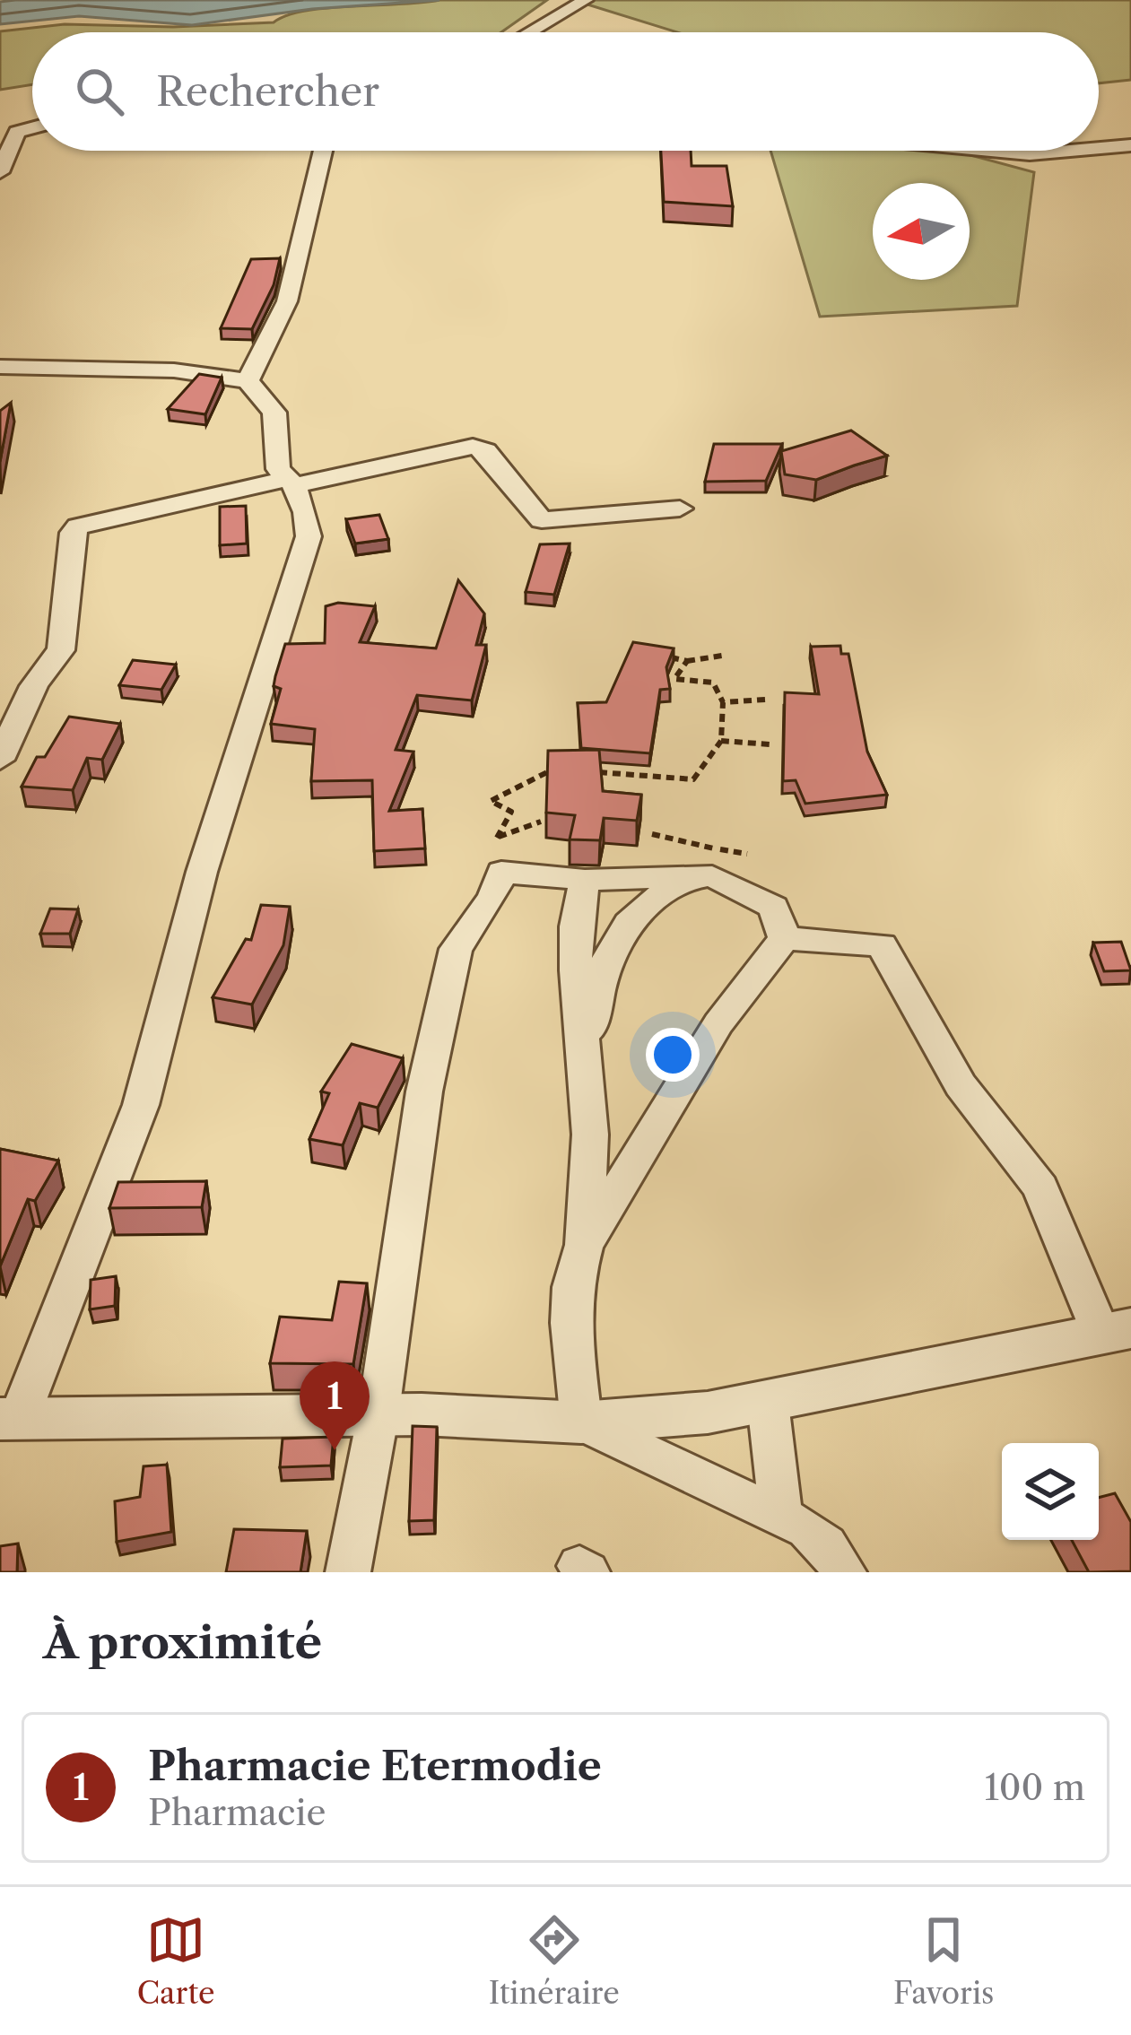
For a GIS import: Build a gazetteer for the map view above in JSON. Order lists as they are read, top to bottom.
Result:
{
  "north": "left",
  "page": {
    "search": "Rechercher",
    "pins": "1",
    "heading": "À proximité",
    "list": [
      {
        "mark": "1",
        "name": "Pharmacie Etermodie",
        "note": "Pharmacie",
        "value": "100 m"
      }
    ],
    "nav": ["Carte", "Itinéraire", "Favoris"]
  }
}
